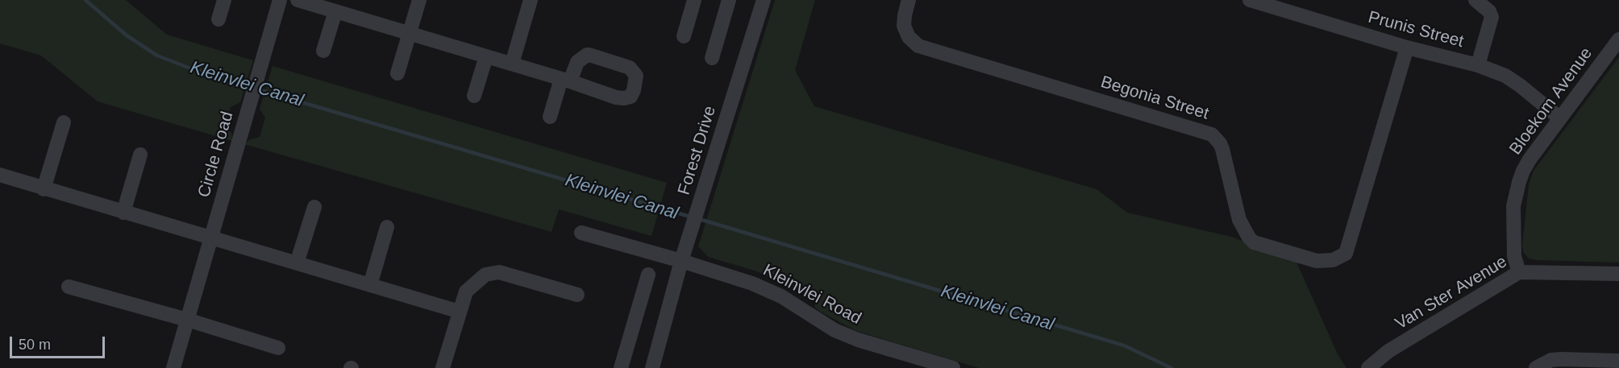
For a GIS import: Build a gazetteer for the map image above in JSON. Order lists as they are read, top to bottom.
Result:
{
  "streets": {
    "street": [
      "Prunis Street",
      "Begonia Street",
      "Bloekom Avenue",
      "Forest Drive",
      "Circle Road",
      "Van Ster Avenue",
      "Kleinvlei Road"
    ]
  },
  "crossings": [
    ["Prunis Street", "Begonia Street"],
    ["Prunis Street", "Bloekom Avenue"],
    ["Bloekom Avenue", "Van Ster Avenue"],
    ["Forest Drive", "Kleinvlei Road"]
  ],
  "water": ["Kleinvlei Canal"],
  "scale_bar": "50 m"
}
